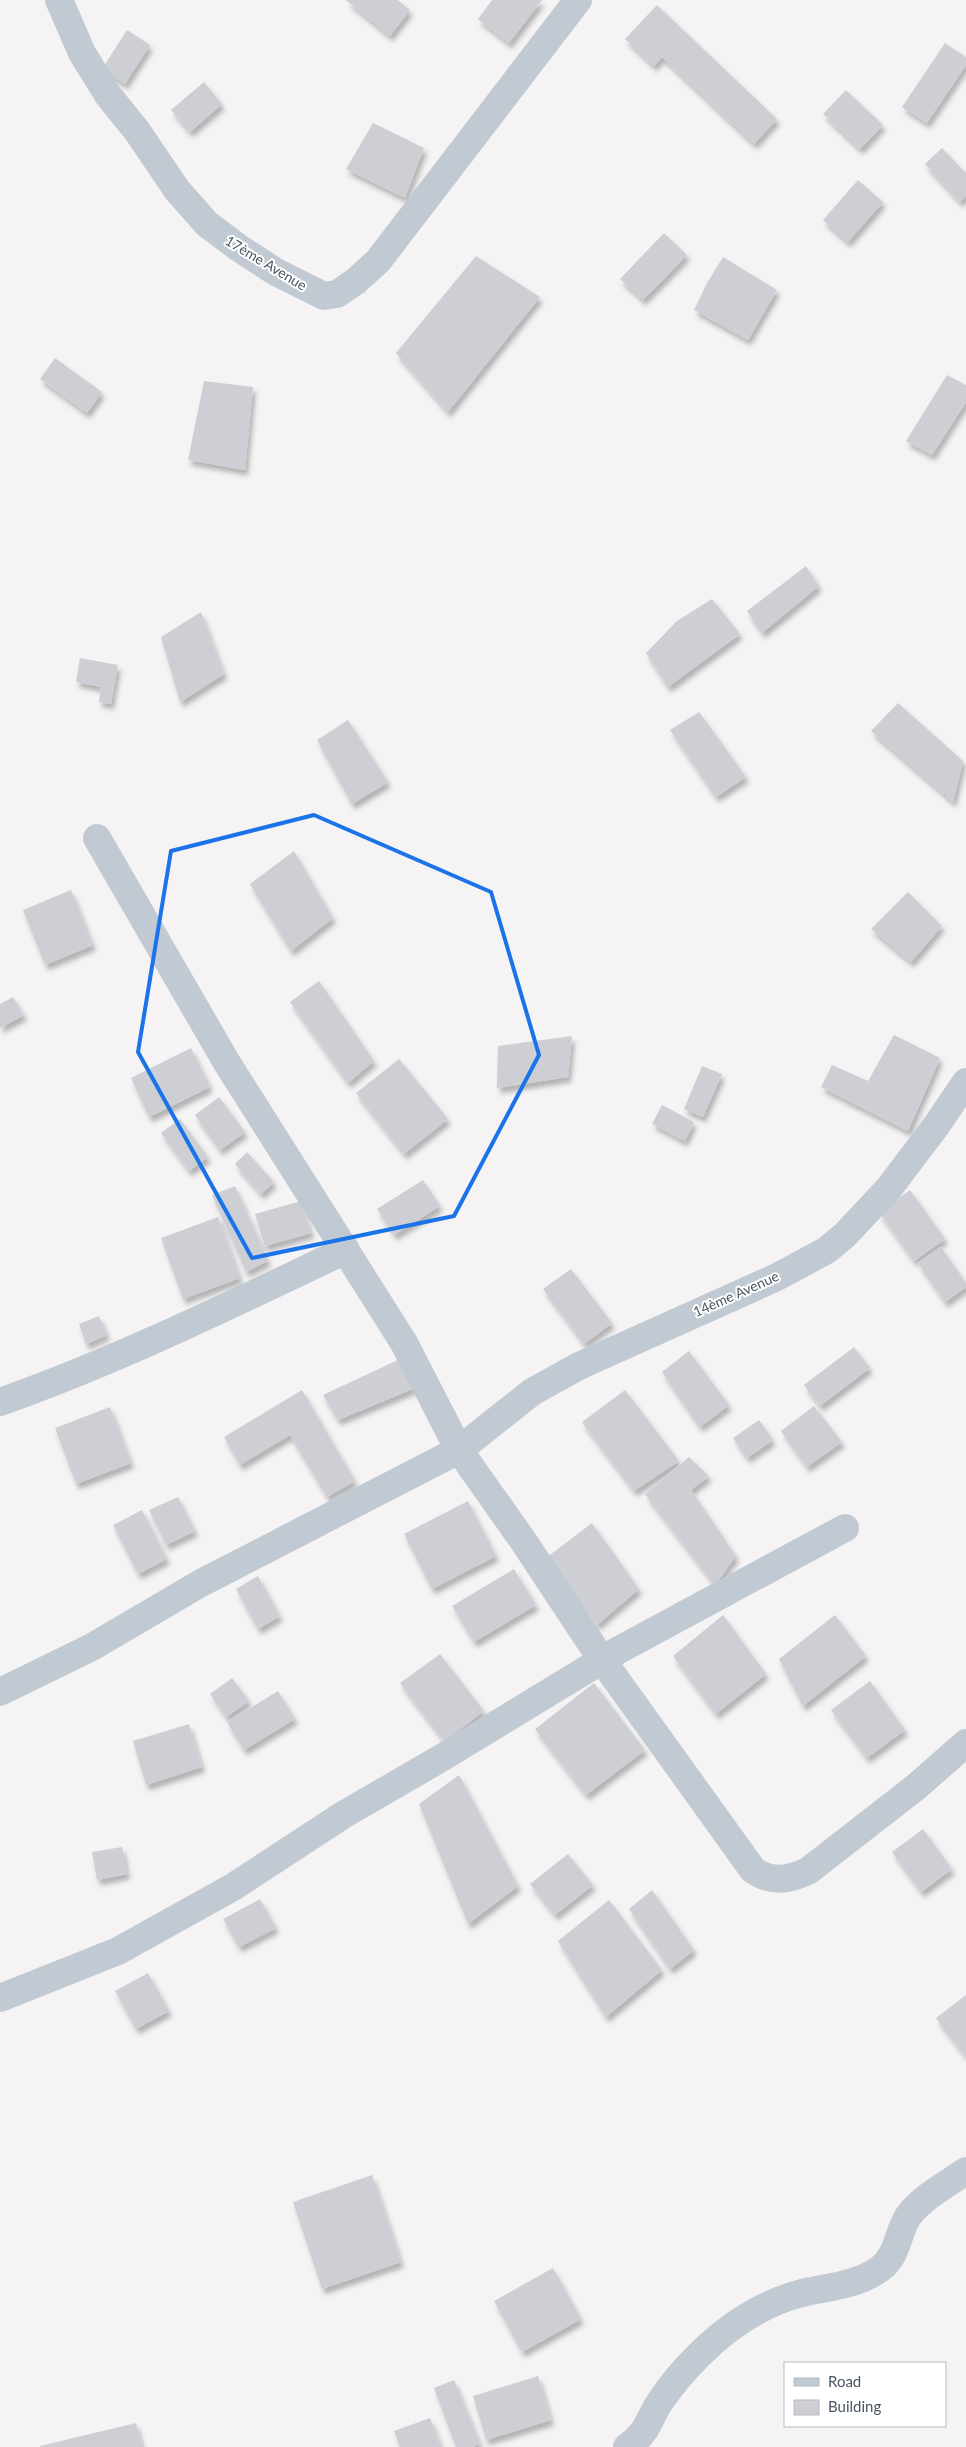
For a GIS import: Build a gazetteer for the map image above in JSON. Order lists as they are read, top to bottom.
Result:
{
  "streets": {
    "street": ["17ème Avenue", "14ème Avenue"]
  },
  "legend": ["Road", "Building"]
}
